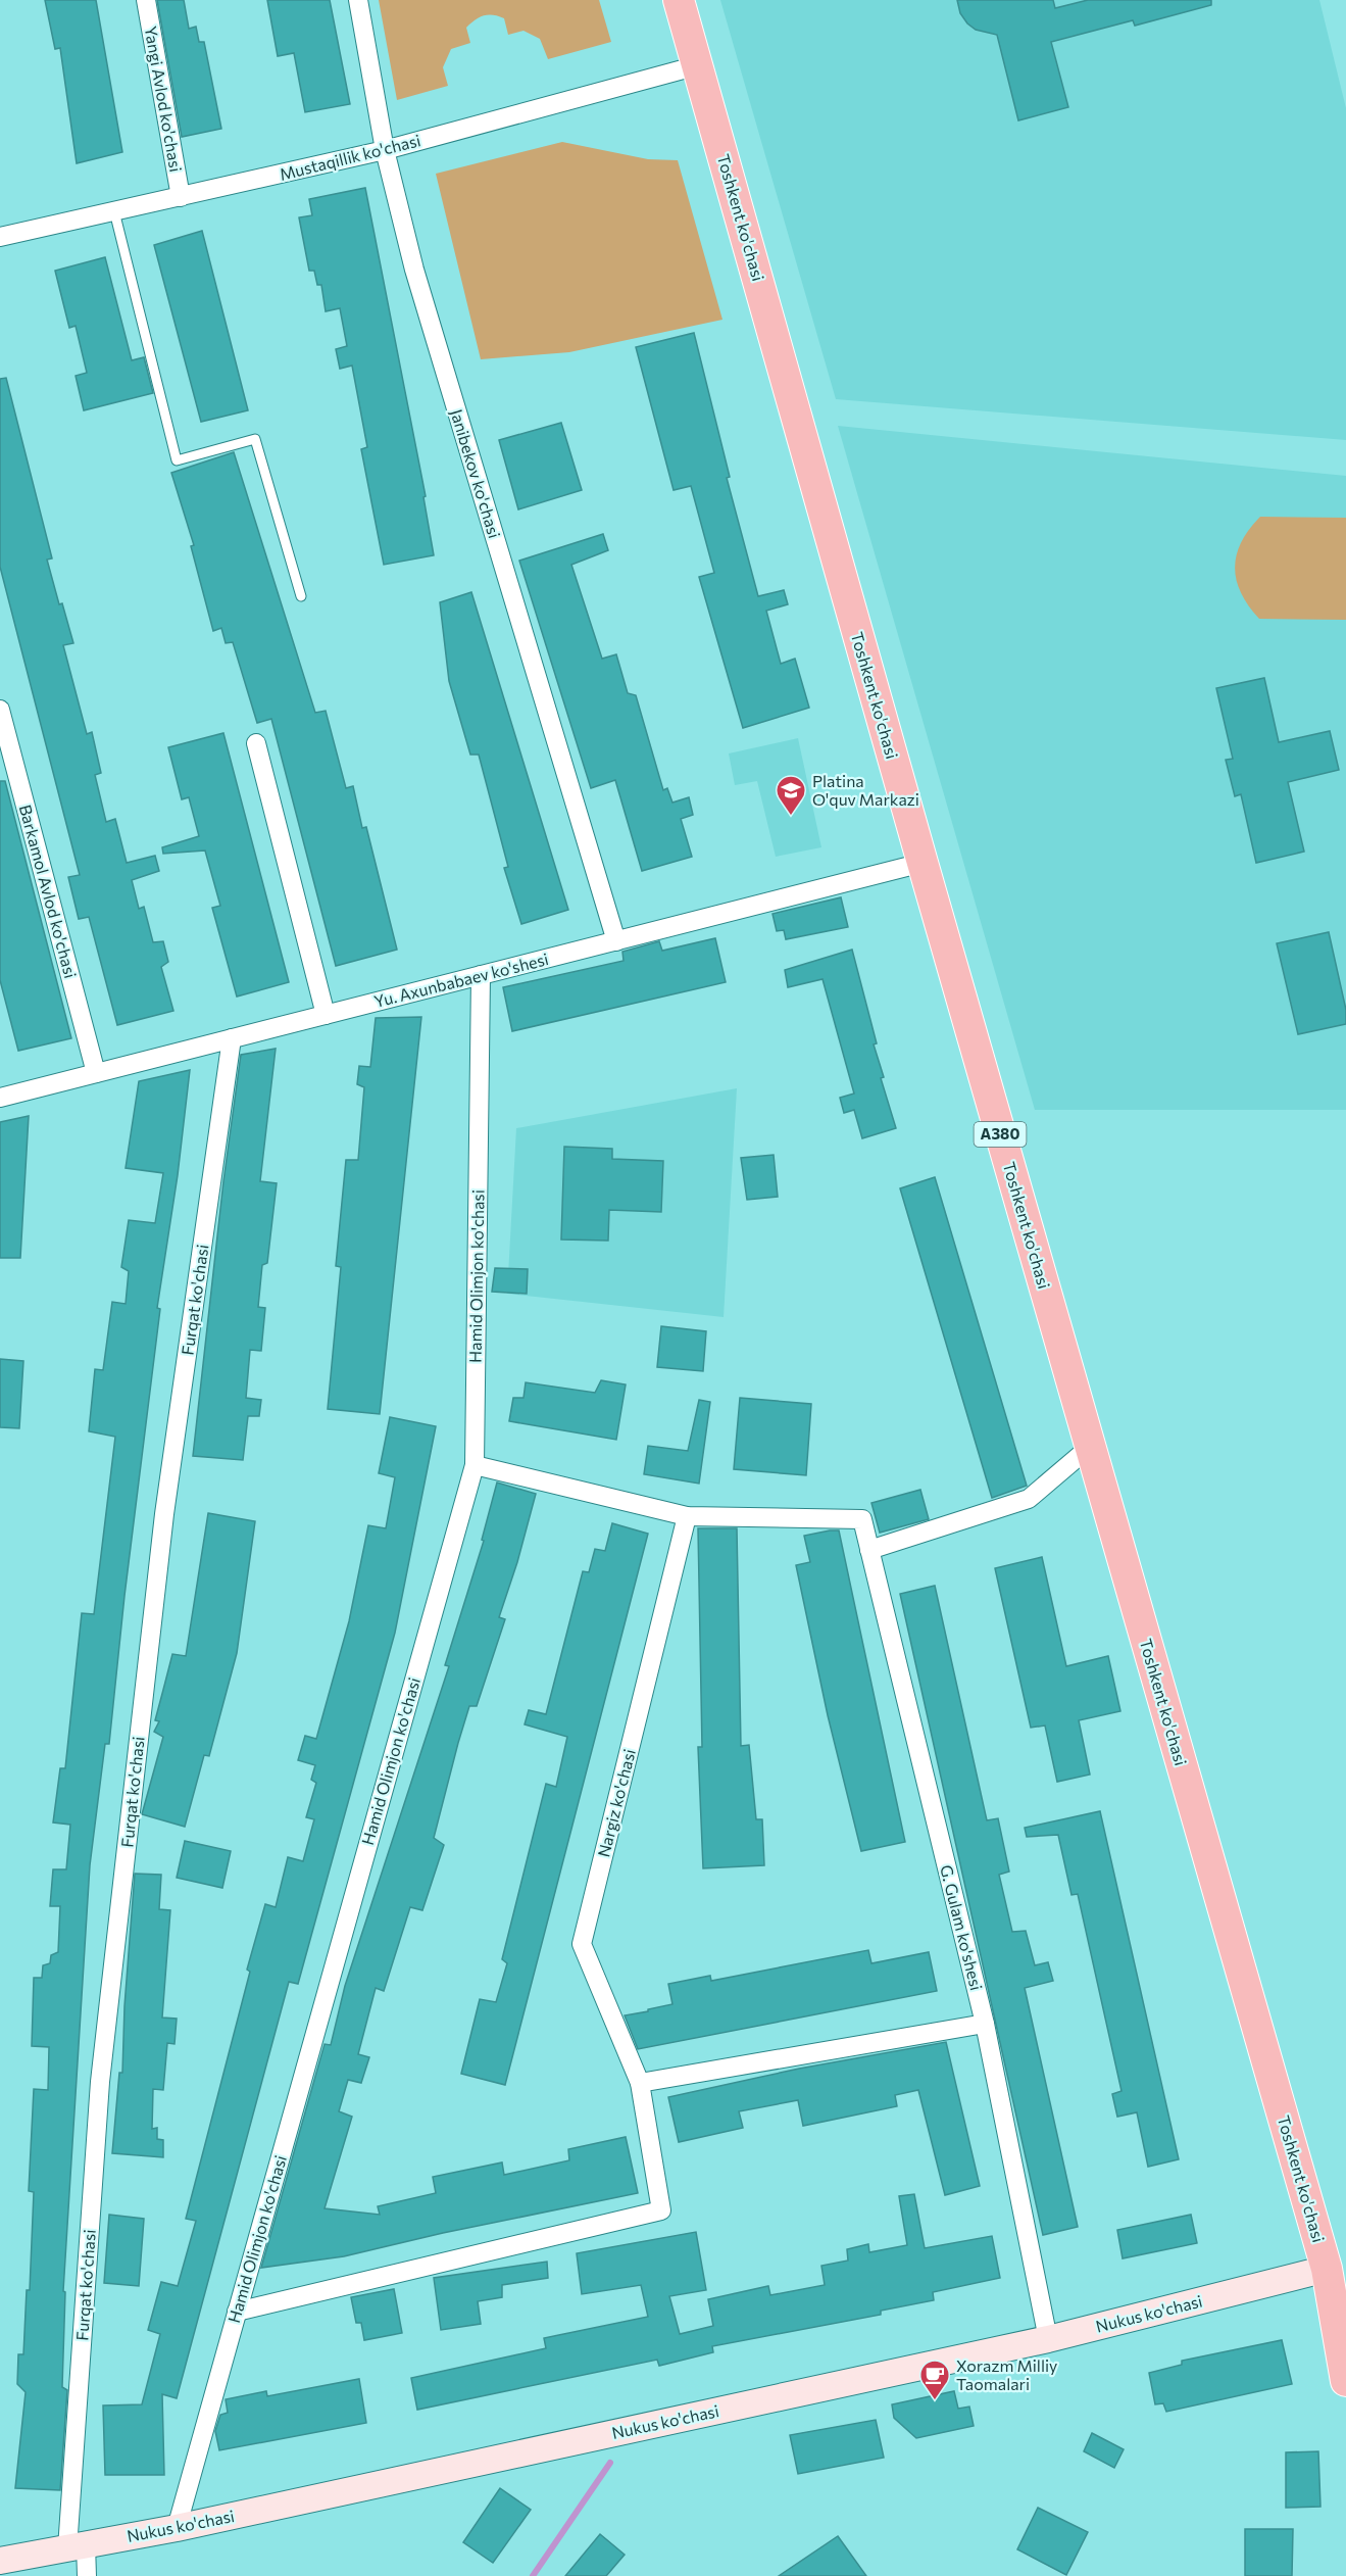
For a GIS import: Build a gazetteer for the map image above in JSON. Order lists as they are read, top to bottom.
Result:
{
  "streets": {
    "highway": ["Toshkent ko'chasi", "A380"],
    "main road": ["Nukus ko'chasi"],
    "street": [
      "Yangi Avlod ko'chasi",
      "Mustaqillik ko'chasi",
      "Janibekov ko'chasi",
      "Barkamol Avlod ko'chasi",
      "Yu. Axunbabaev ko'shesi",
      "Hamid Olimjon ko'chasi",
      "Furqat ko'chasi",
      "Nargiz ko'chasi",
      "G. Gulam ko'shesi"
    ]
  },
  "crossings": [
    ["Yangi Avlod ko'chasi", "Mustaqillik ko'chasi"],
    ["Mustaqillik ko'chasi", "Toshkent ko'chasi"],
    ["Mustaqillik ko'chasi", "Janibekov ko'chasi"],
    ["Toshkent ko'chasi", "Yu. Axunbabaev ko'shesi"],
    ["Toshkent ko'chasi", "Nukus ko'chasi"],
    ["Janibekov ko'chasi", "Yu. Axunbabaev ko'shesi"],
    ["Barkamol Avlod ko'chasi", "Yu. Axunbabaev ko'shesi"],
    ["Yu. Axunbabaev ko'shesi", "Hamid Olimjon ko'chasi"],
    ["Yu. Axunbabaev ko'shesi", "Furqat ko'chasi"],
    ["Hamid Olimjon ko'chasi", "Nargiz ko'chasi"],
    ["Hamid Olimjon ko'chasi", "Nukus ko'chasi"],
    ["Furqat ko'chasi", "Nukus ko'chasi"],
    ["Nargiz ko'chasi", "G. Gulam ko'shesi"],
    ["G. Gulam ko'shesi", "Nukus ko'chasi"]
  ],
  "places": {
    "school or university": ["Platina O'quv Markazi"],
    "cafe": ["Xorazm Milliy Taomalari"]
  }
}
